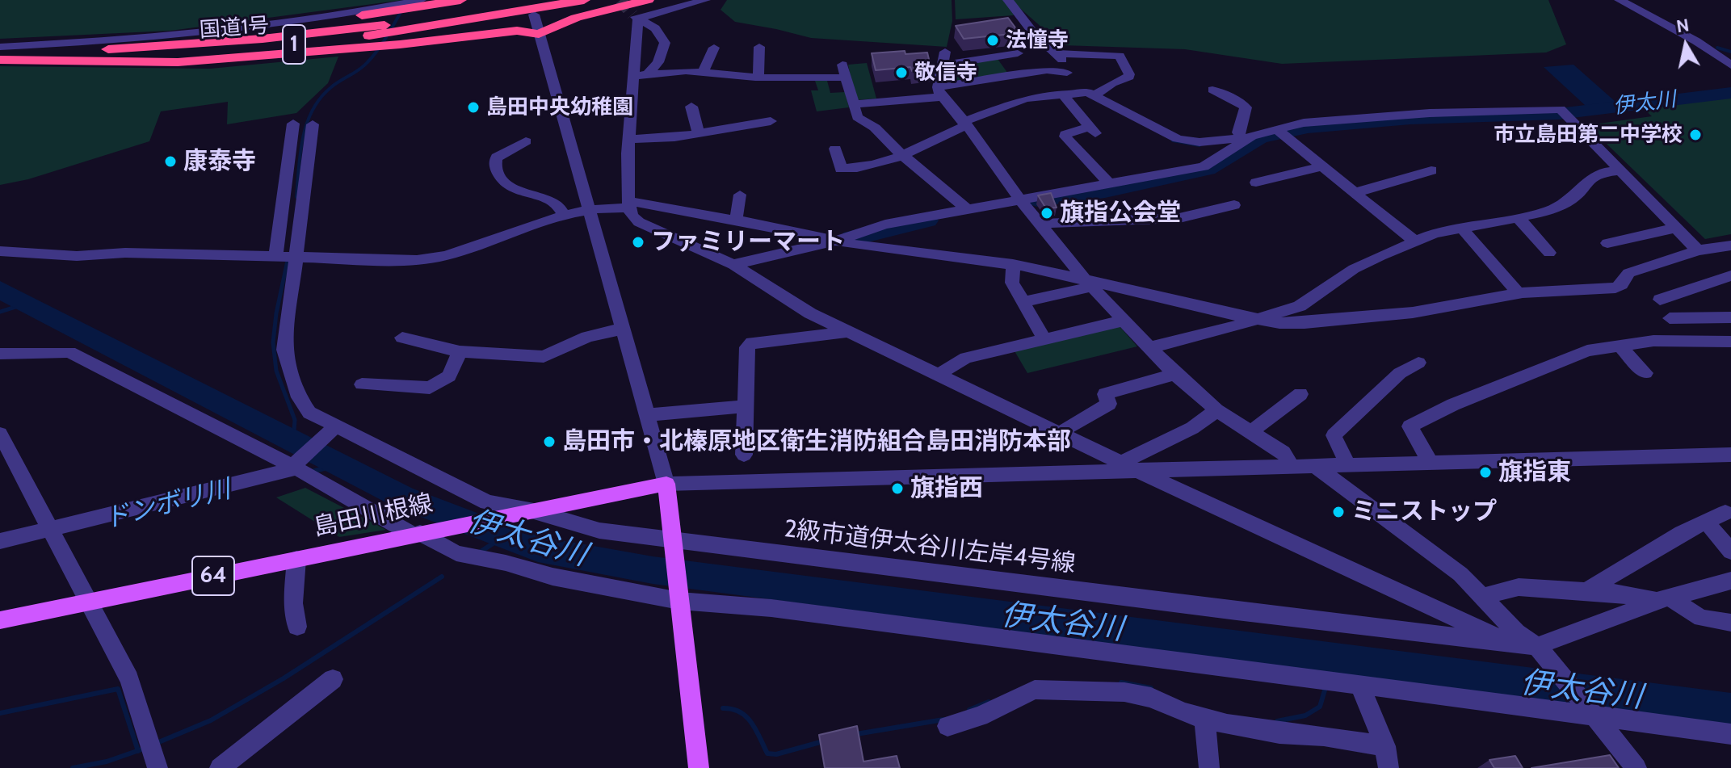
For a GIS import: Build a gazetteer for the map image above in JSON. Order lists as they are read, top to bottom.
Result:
{
  "streets": {
    "highway": ["国道1号", "1"],
    "main road": ["島田川根線", "64"],
    "street": ["2級市道伊太谷川左岸4号線"]
  },
  "crossings": [
    ["島田川根線", "2級市道伊太谷川左岸4号線"]
  ],
  "water": ["伊太川", "ドンボリ川", "伊太谷川"],
  "places": [
    "法憧寺",
    "敬信寺",
    "島田中央幼稚園",
    "市立島田第二中学校",
    "康泰寺",
    "旗指公会堂",
    "ファミリーマート",
    "島田市・北榛原地区衛生消防組合島田消防本部",
    "旗指東",
    "旗指西",
    "ミニストップ"
  ],
  "north": "top"
}
